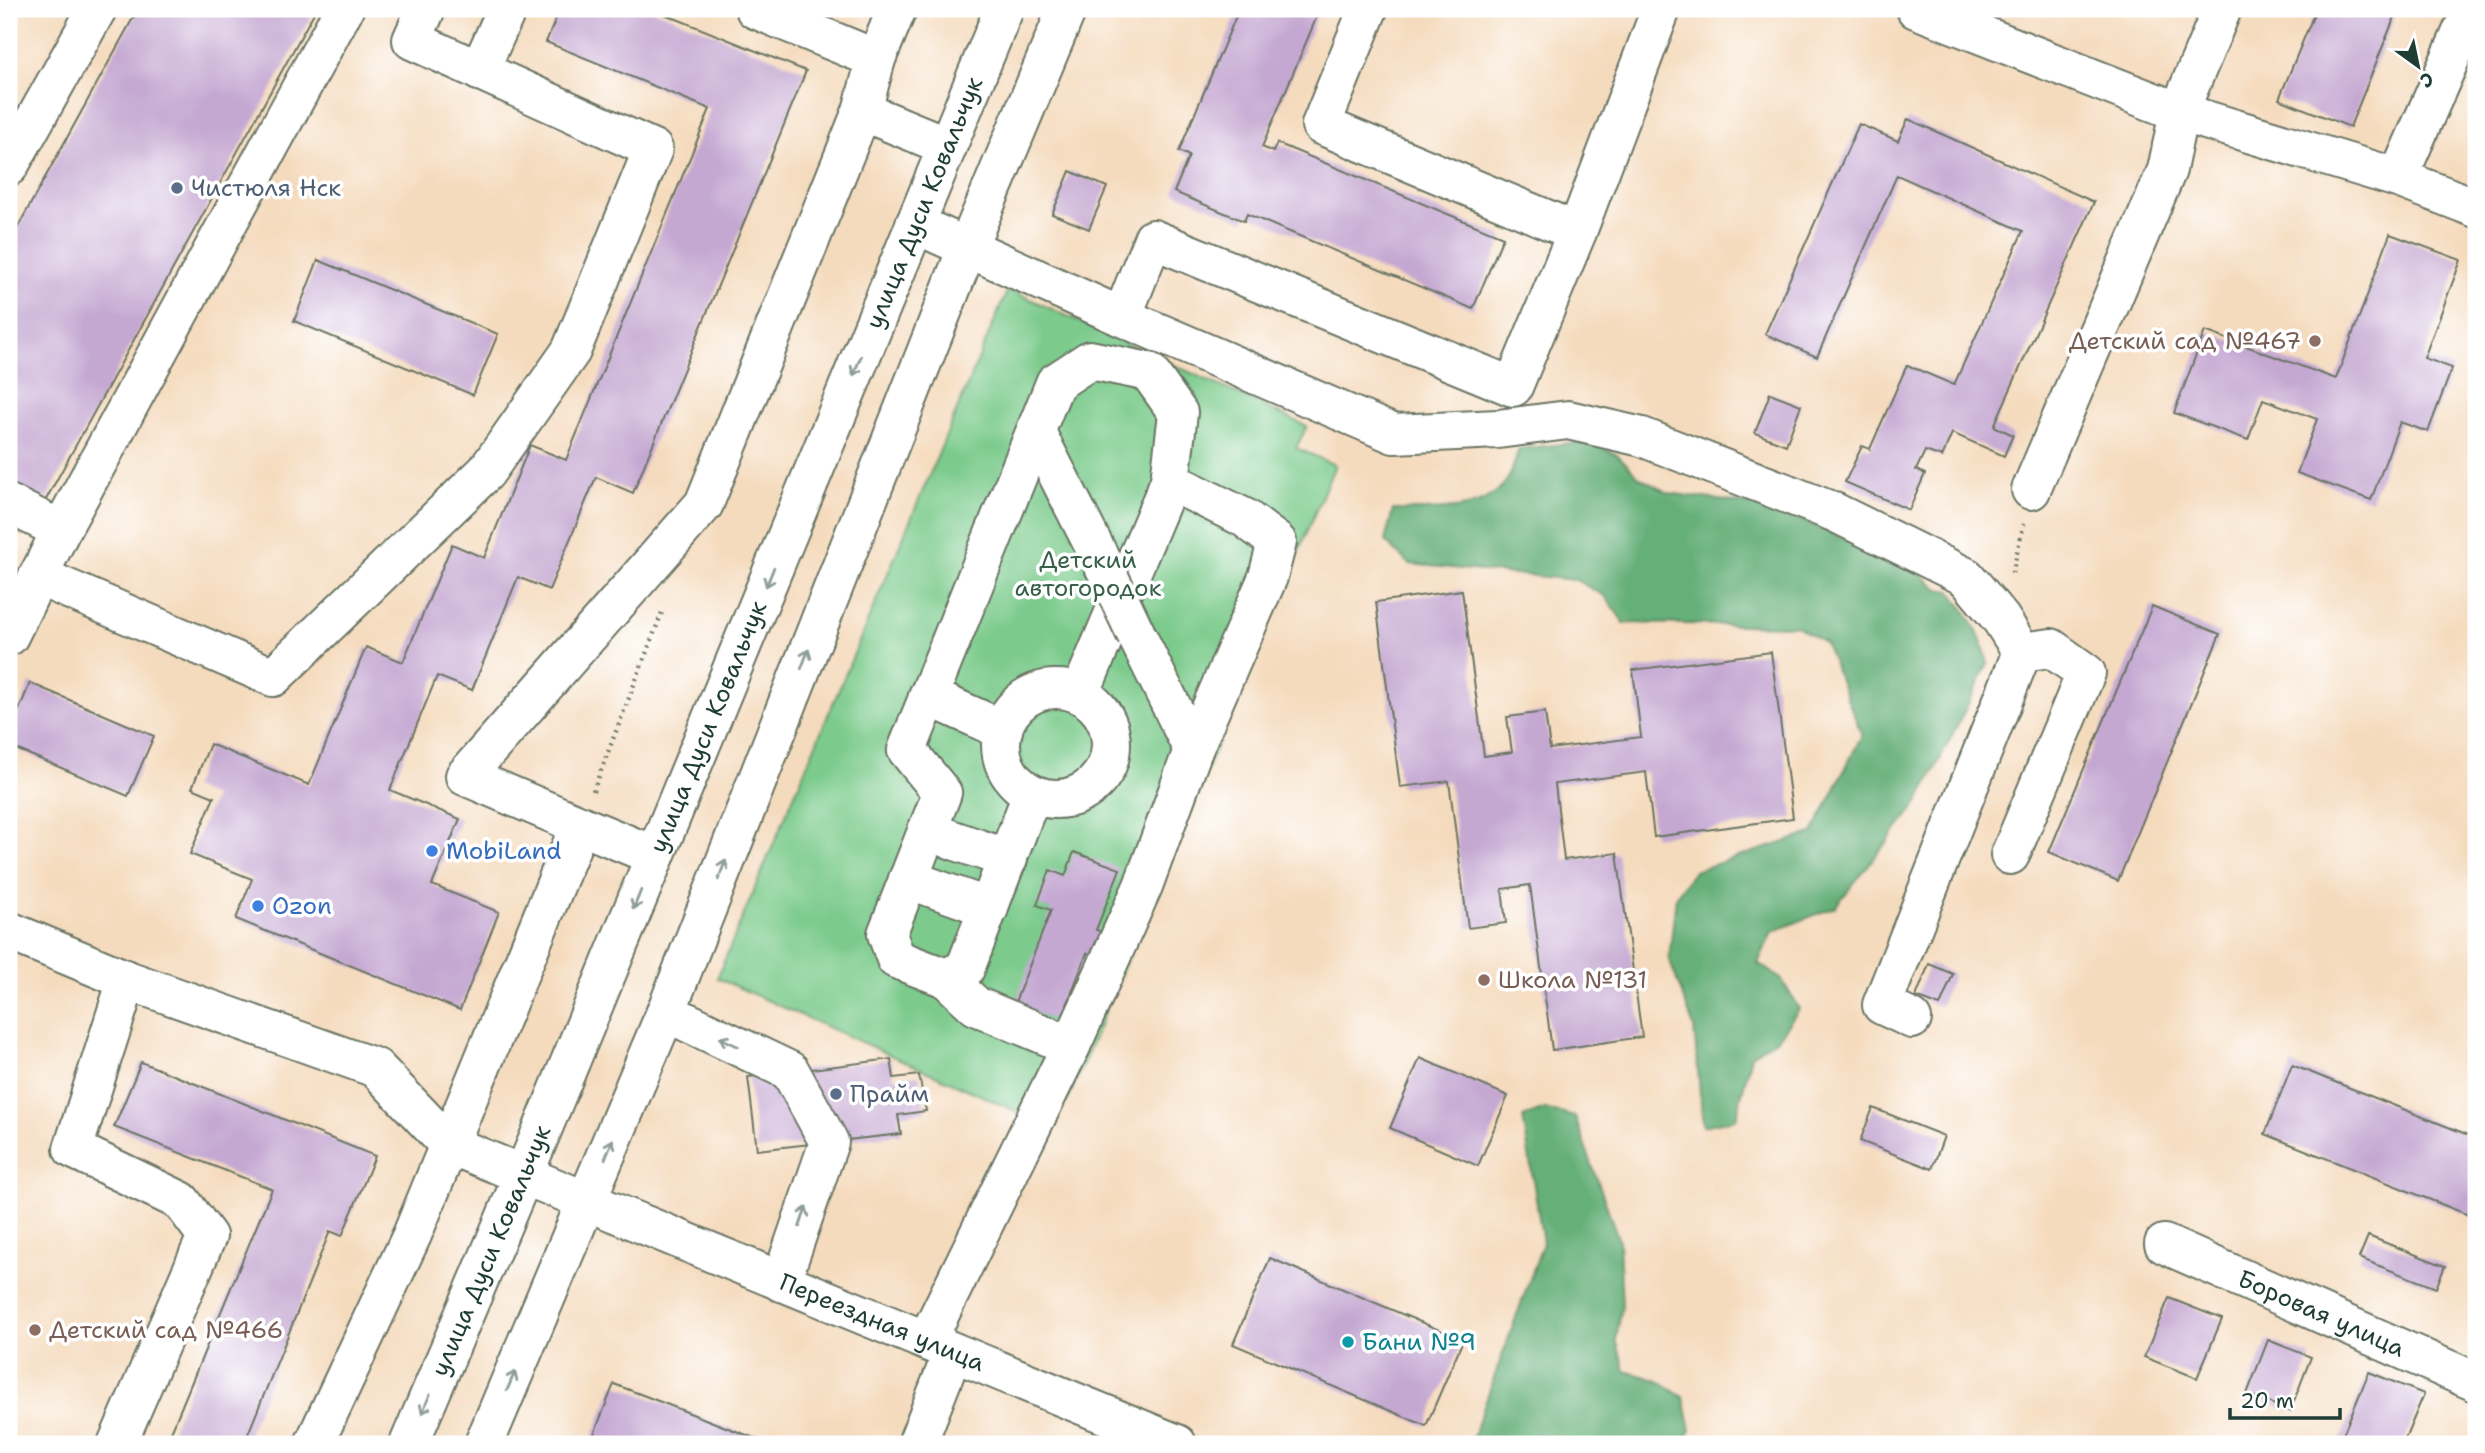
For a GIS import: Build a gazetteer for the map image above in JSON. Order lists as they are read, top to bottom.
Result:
{
  "streets": {
    "main road": ["улица Дуси Ковальчук", "Боровая улица", "Переездная улица"]
  },
  "crossings": [
    ["улица Дуси Ковальчук", "Переездная улица"]
  ],
  "parks": ["Детский автогородок"],
  "places": [
    "Чистюля Нск",
    "Детский сад №467",
    "MobiLand",
    "Ozon",
    "Школа №131",
    "Прайм",
    "Детский сад №466",
    "Бани №9"
  ],
  "scale_bar": "20 m",
  "north": "bottom right"
}
